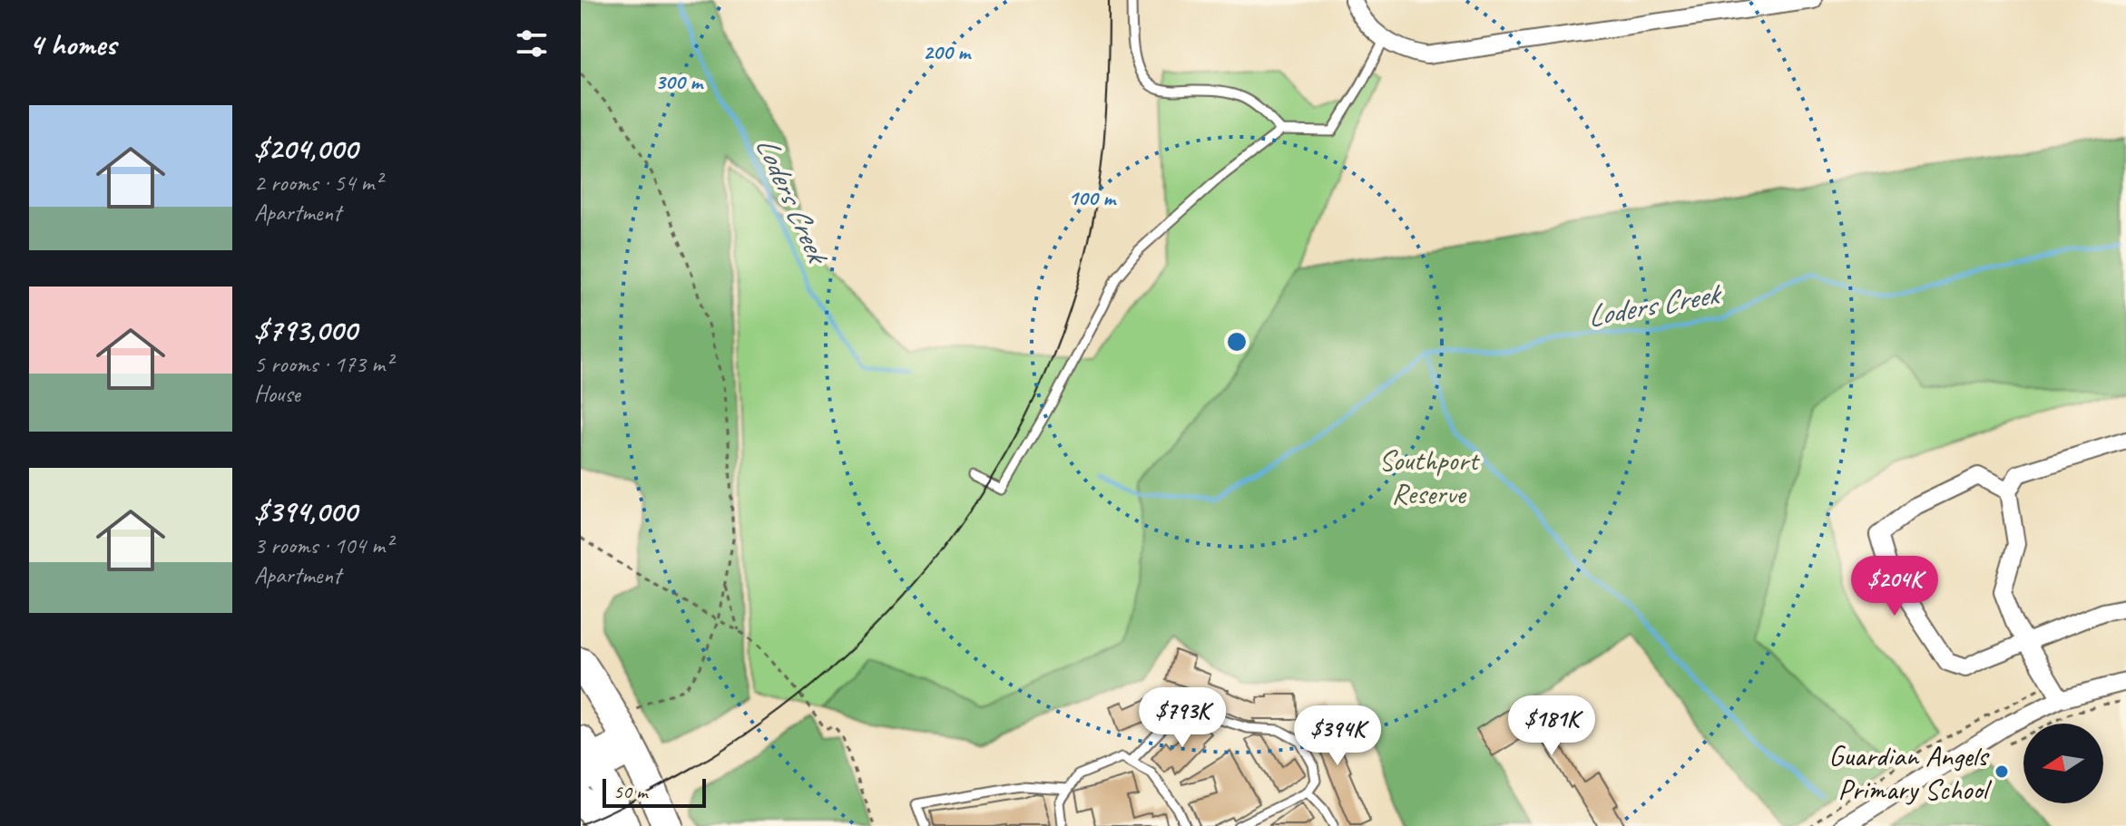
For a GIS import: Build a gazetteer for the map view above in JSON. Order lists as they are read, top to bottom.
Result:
{
  "water": ["Loders Creek"],
  "parks": ["Southport Reserve"],
  "places": ["Guardian Angels Primary School"],
  "scale_bar": "50 m",
  "north": "left",
  "page": {
    "heading": "4 homes",
    "list": [
      {
        "name": "$204,000",
        "note": "2 rooms · 54 m² · Apartment"
      },
      {
        "name": "$793,000",
        "note": "5 rooms · 173 m² · House"
      },
      {
        "name": "$394,000",
        "note": "3 rooms · 104 m² · Apartment"
      }
    ],
    "price": [
      "$204K",
      "$793K",
      "$181K",
      "$394K"
    ],
    "scale": "50 m"
  },
  "rings": ["200 m", "300 m", "100 m"]
}
